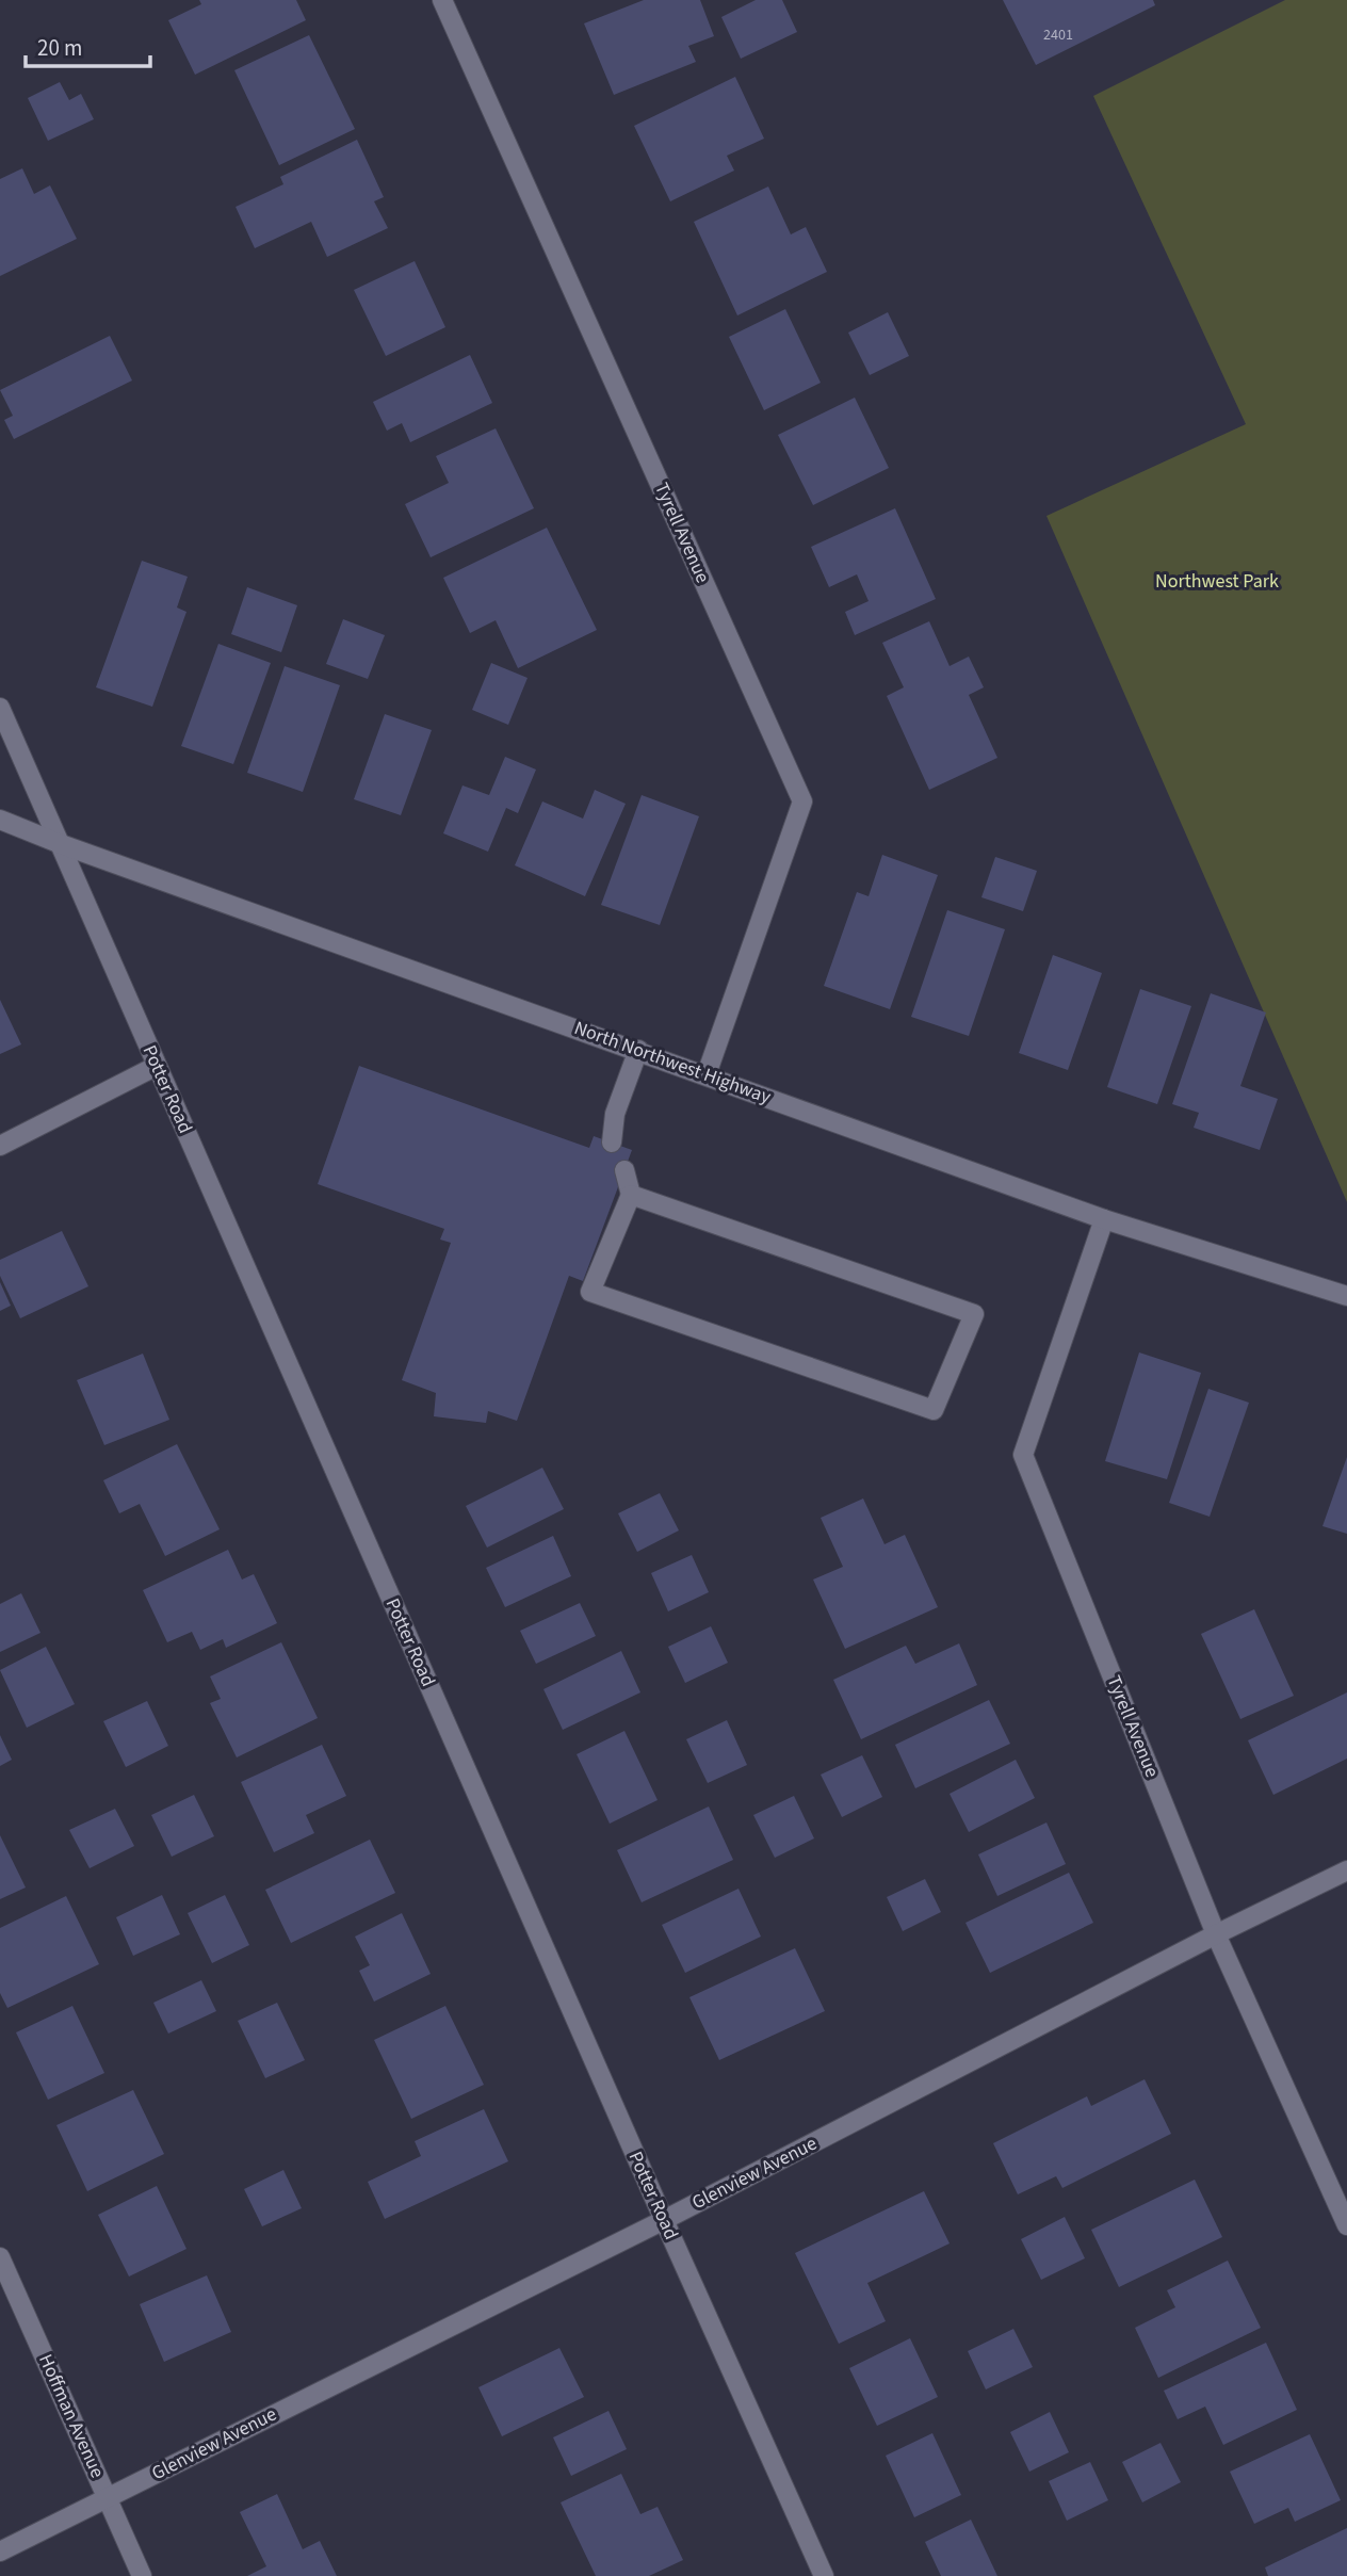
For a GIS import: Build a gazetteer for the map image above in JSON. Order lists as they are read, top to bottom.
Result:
{
  "streets": {
    "street": [
      "Tyrell Avenue",
      "North Northwest Highway",
      "Potter Road",
      "Glenview Avenue",
      "Hoffman Avenue"
    ]
  },
  "crossings": [
    ["Tyrell Avenue", "North Northwest Highway"],
    ["Tyrell Avenue", "Glenview Avenue"],
    ["North Northwest Highway", "Potter Road"],
    ["Potter Road", "Glenview Avenue"],
    ["Glenview Avenue", "Hoffman Avenue"]
  ],
  "parks": ["Northwest Park"],
  "house_numbers": ["2401"],
  "scale_bar": "20 m"
}
